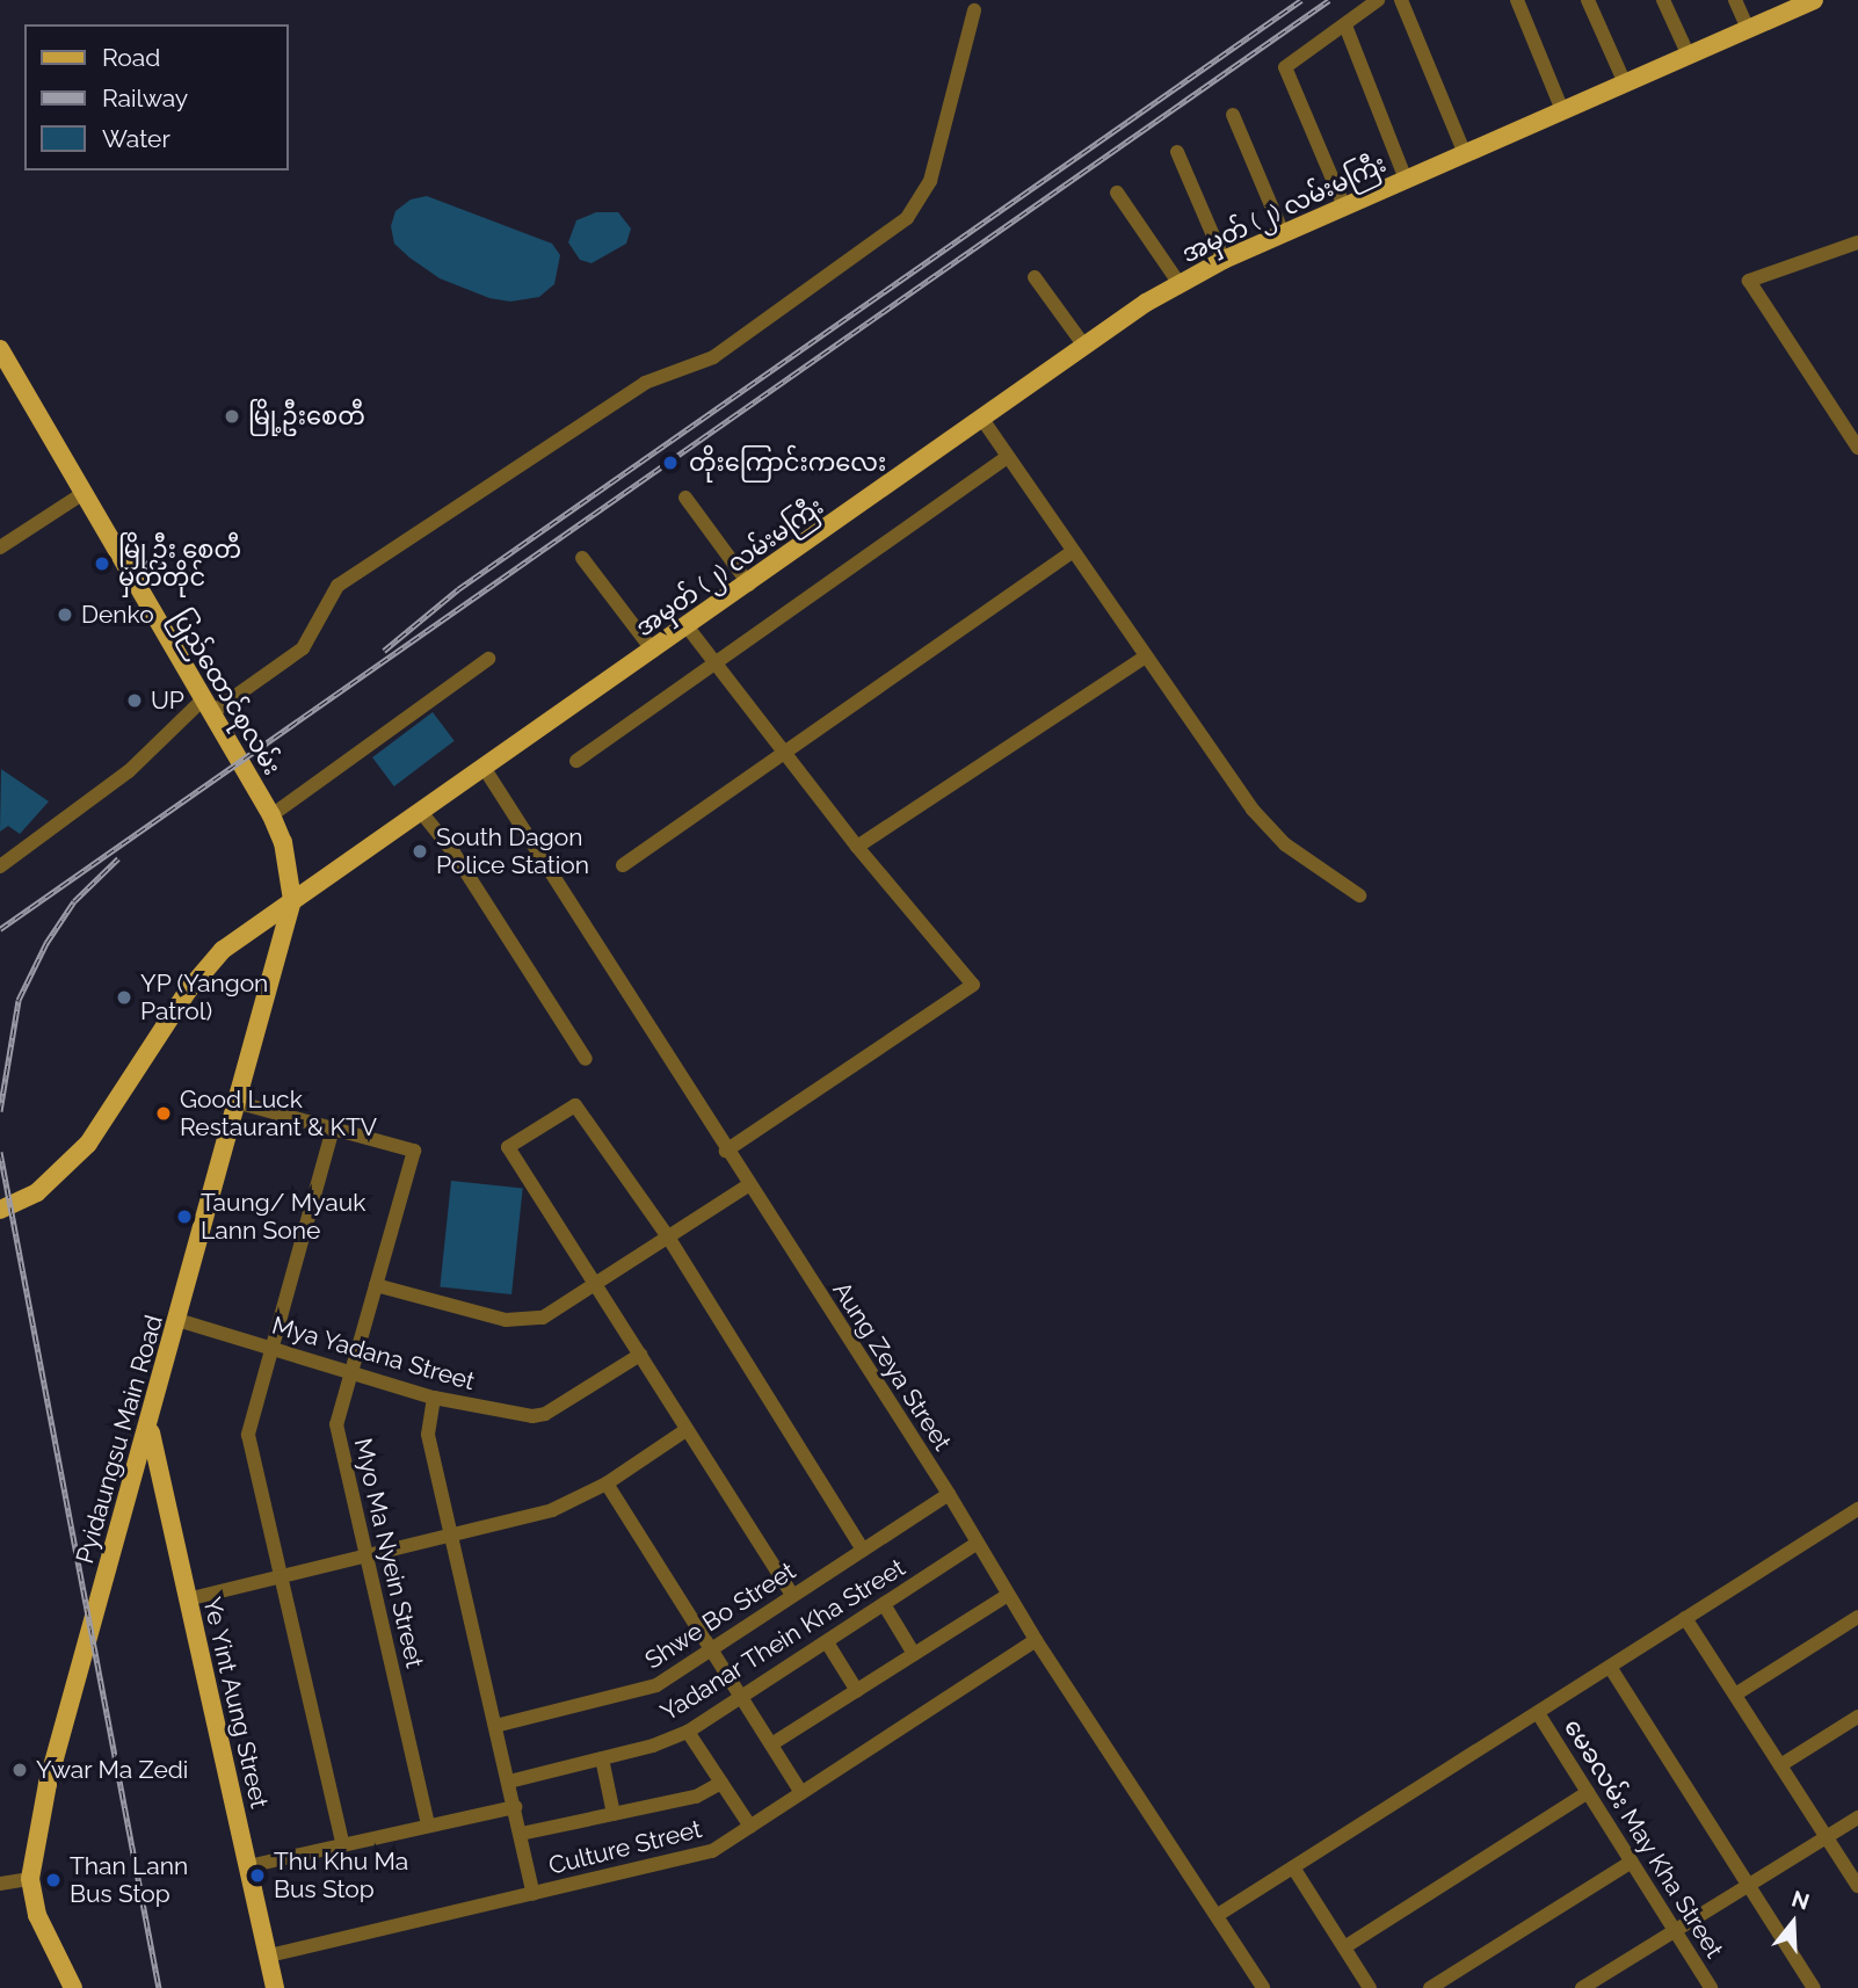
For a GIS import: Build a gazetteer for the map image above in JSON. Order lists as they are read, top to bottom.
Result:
{
  "streets": {
    "main road": [
      "အမှတ် (၂) လမ်းမကြီး",
      "ပြည်ထောင်စုလမ်း",
      "Pyidaungsu Main Road",
      "Ye Yint Aung Street"
    ],
    "street": [
      "Mya Yadana Street",
      "Aung Zeya Street",
      "Myo Ma Nyein Street",
      "Shwe Bo Street",
      "Yadanar Thein Kha Street",
      "မေခလမ်း May Kha Street",
      "Culture Street"
    ]
  },
  "crossings": [
    ["အမှတ် (၂) လမ်းမကြီး", "ပြည်ထောင်စုလမ်း"],
    ["အမှတ် (၂) လမ်းမကြီး", "Aung Zeya Street"],
    ["အမှတ် (၂) လမ်းမကြီး", "Pyidaungsu Main Road"],
    ["ပြည်ထောင်စုလမ်း", "Pyidaungsu Main Road"],
    ["Mya Yadana Street", "Pyidaungsu Main Road"],
    ["Mya Yadana Street", "Myo Ma Nyein Street"],
    ["Aung Zeya Street", "Shwe Bo Street"],
    ["Aung Zeya Street", "Yadanar Thein Kha Street"],
    ["Aung Zeya Street", "Culture Street"],
    ["Pyidaungsu Main Road", "Ye Yint Aung Street"],
    ["Ye Yint Aung Street", "Culture Street"]
  ],
  "places": [
    "မြို့ဦးစေတီ",
    "တိုးကြောင်းကလေး",
    "မြို့ဦး စေတီ မှတ်တိုင်",
    "Denko",
    "UP",
    "South Dagon Police Station",
    "YP (Yangon Patrol)",
    "Good Luck Restaurant & KTV",
    "Taung/ Myauk Lann Sone",
    "Ywar Ma Zedi",
    "Thu Khu Ma Bus Stop",
    "Than Lann Bus Stop"
  ],
  "legend": ["Road", "Railway", "Water"],
  "north": "top"
}
